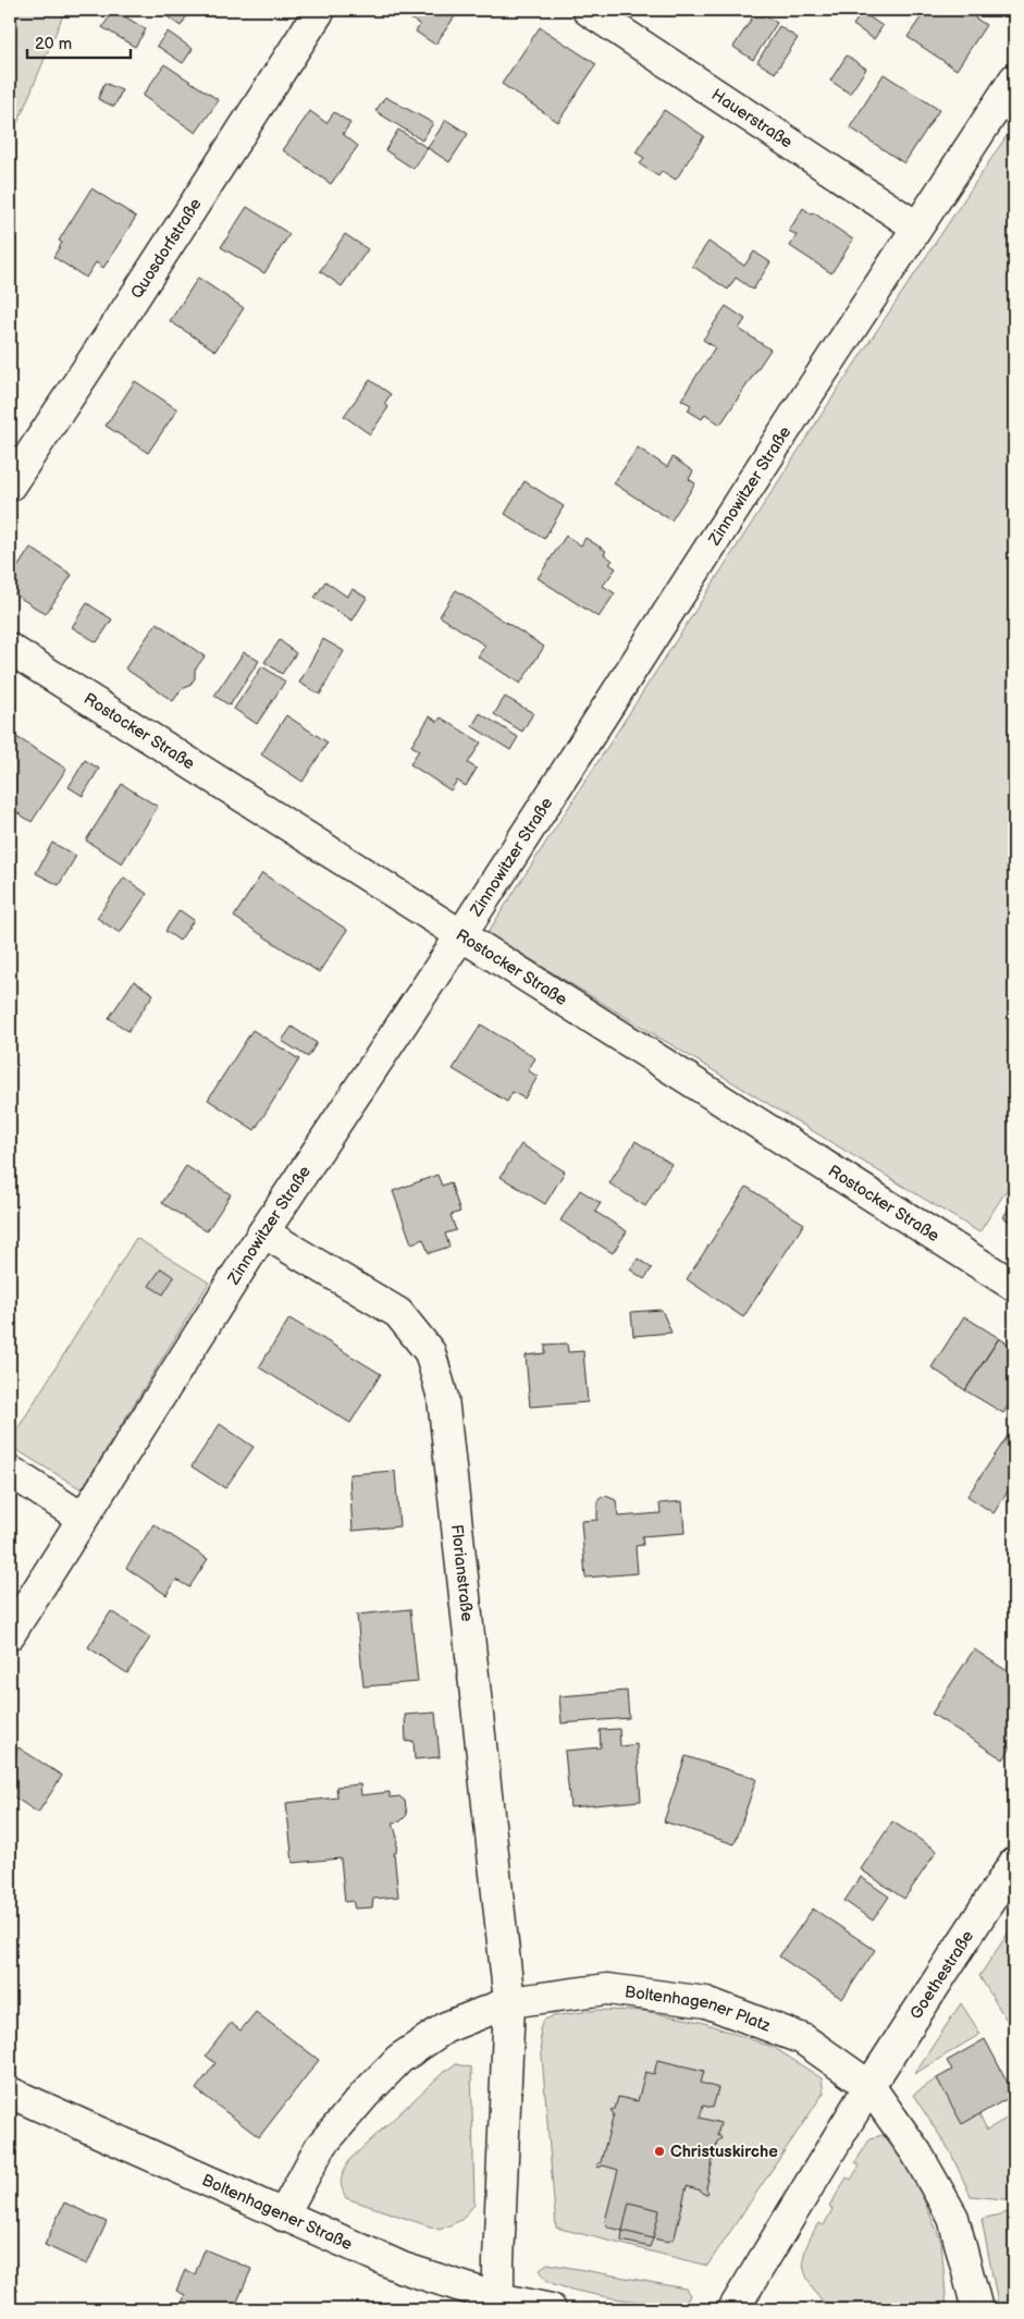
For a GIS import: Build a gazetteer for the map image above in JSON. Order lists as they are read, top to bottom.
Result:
{
  "streets": {
    "street": [
      "Hauerstraße",
      "Quosdorfstraße",
      "Zinnowitzer Straße",
      "Rostocker Straße",
      "Florianstraße",
      "Goethestraße",
      "Boltenhagener Platz",
      "Boltenhagener Straße"
    ]
  },
  "crossings": [
    ["Hauerstraße", "Zinnowitzer Straße"],
    ["Zinnowitzer Straße", "Rostocker Straße"],
    ["Zinnowitzer Straße", "Florianstraße"],
    ["Florianstraße", "Boltenhagener Platz"],
    ["Goethestraße", "Boltenhagener Platz"],
    ["Boltenhagener Platz", "Boltenhagener Straße"]
  ],
  "places": ["Christuskirche"],
  "scale_bar": "20 m"
}
